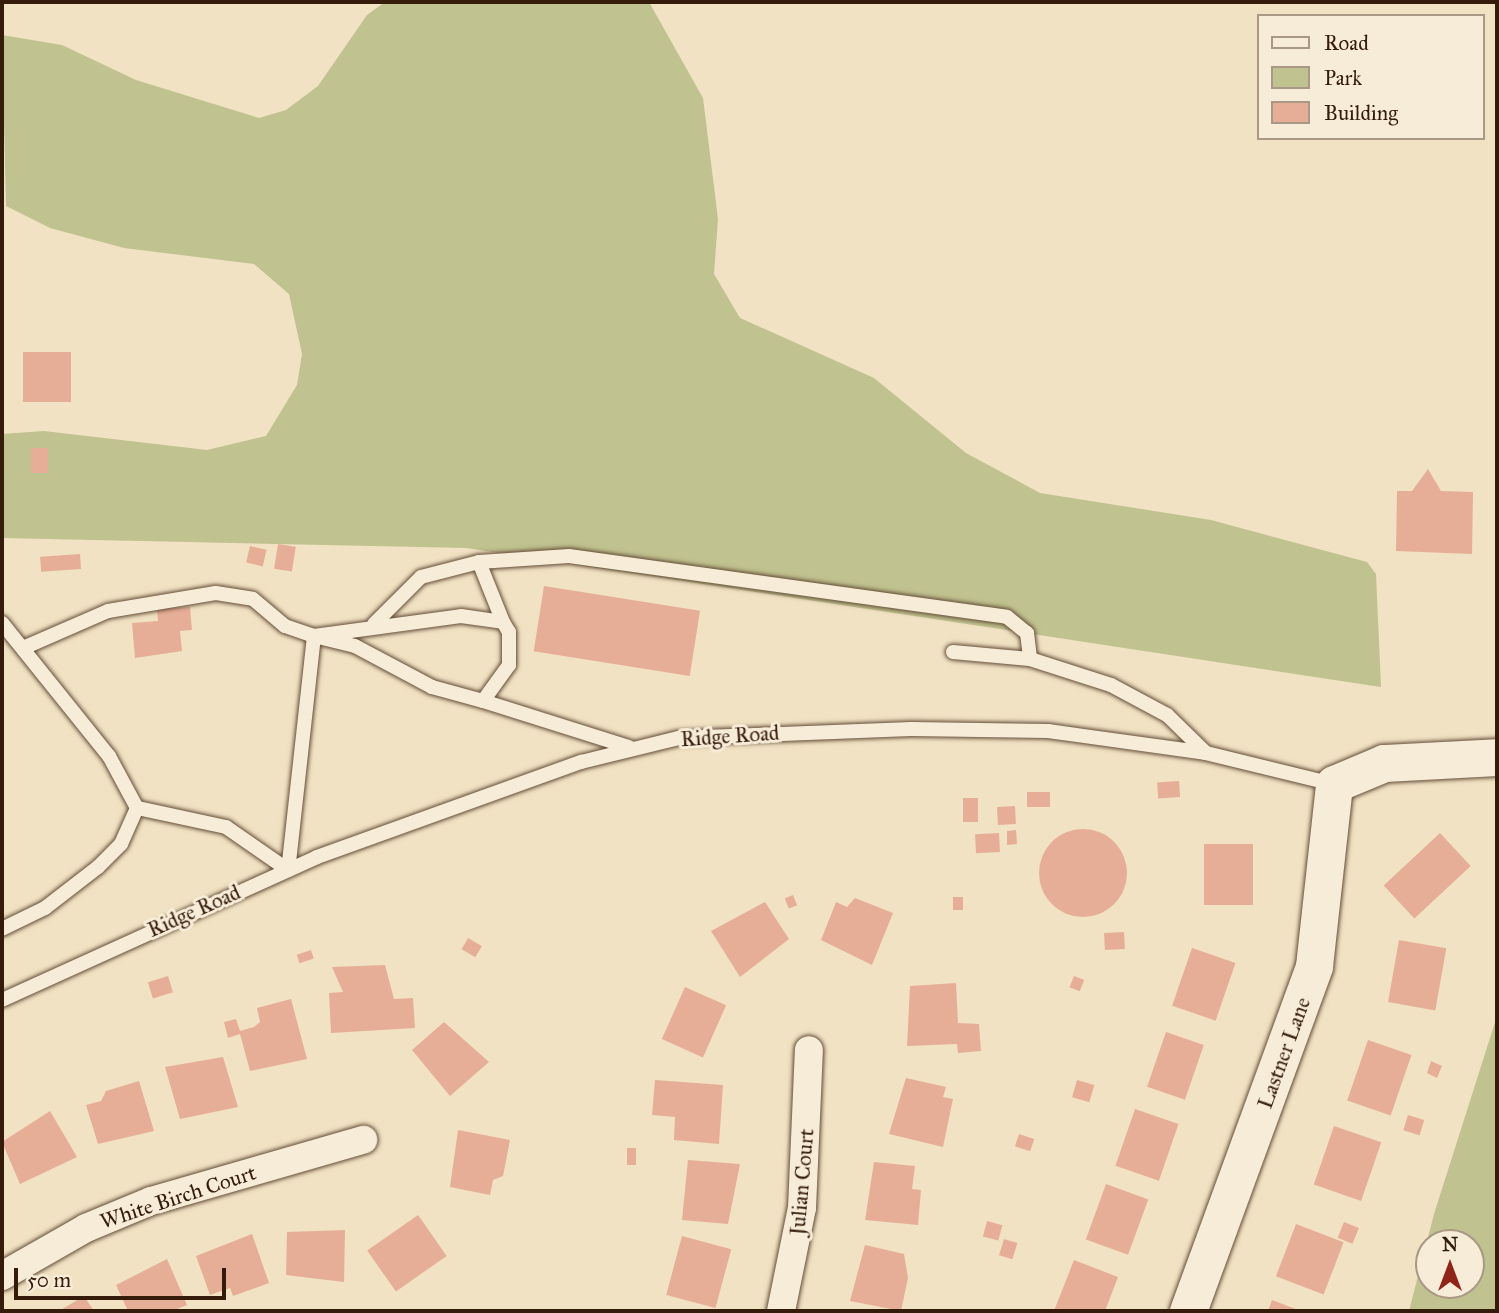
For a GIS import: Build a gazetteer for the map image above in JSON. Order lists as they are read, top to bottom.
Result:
{
  "streets": {
    "street": ["Lastner Lane", "Julian Court", "White Birch Court"],
    "lane": ["Ridge Road"]
  },
  "crossings": [
    ["Ridge Road", "Lastner Lane"]
  ],
  "legend": ["Road", "Park", "Building"],
  "scale_bar": "50 m",
  "north": "top"
}
